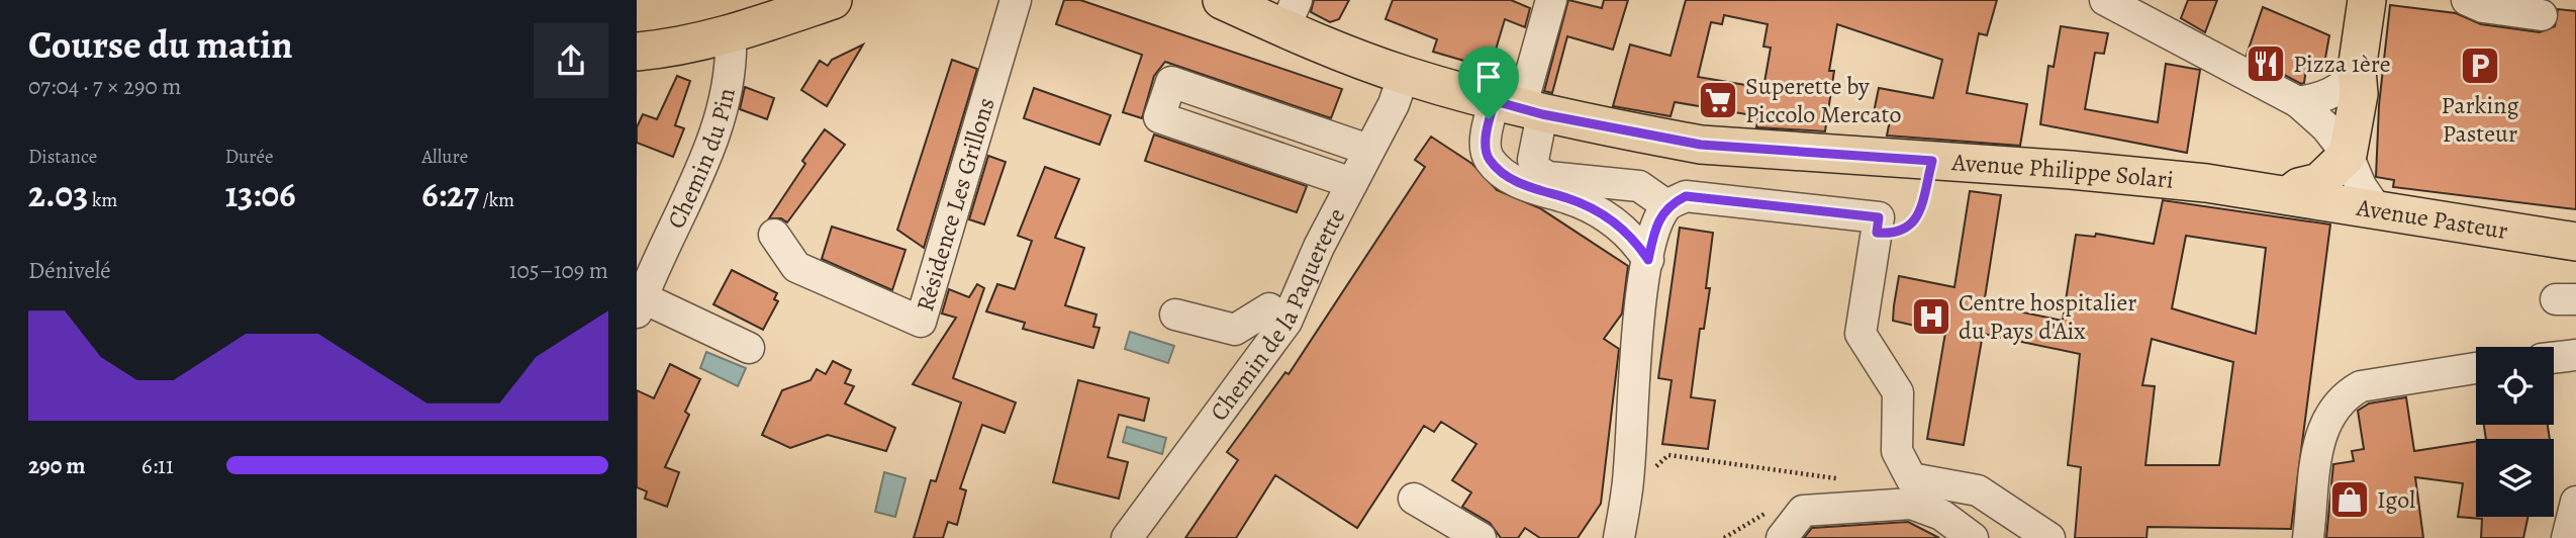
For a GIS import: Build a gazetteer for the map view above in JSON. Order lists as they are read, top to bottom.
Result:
{
  "streets": {
    "main road": ["Avenue Philippe Solari", "Avenue Pasteur"],
    "street": ["Chemin du Pin", "Résidence Les Grillons", "Chemin de la Paquerette"]
  },
  "crossings": [
    ["Avenue Philippe Solari", "Avenue Pasteur"],
    ["Avenue Philippe Solari", "Chemin de la Paquerette"]
  ],
  "places": {
    "restaurant": ["Pizza 1ère"],
    "parking": ["Parking Pasteur"],
    "supermarket": ["Superette by Piccolo Mercato"],
    "hospital": ["Centre hospitalier du Pays d'Aix"],
    "shop": ["Igol"]
  },
  "page": {
    "heading": ["Course du matin", "07:04 · 7 × 290 m"],
    "stats": [
      ["Distance", "2.03 km"],
      ["Durée", "13:06"],
      ["Allure", "6:27 /km"]
    ],
    "chart": ["Dénivelé", "105–109 m"],
    "list": [
      {
        "name": "290 m",
        "note": "6:11"
      }
    ]
  }
}
